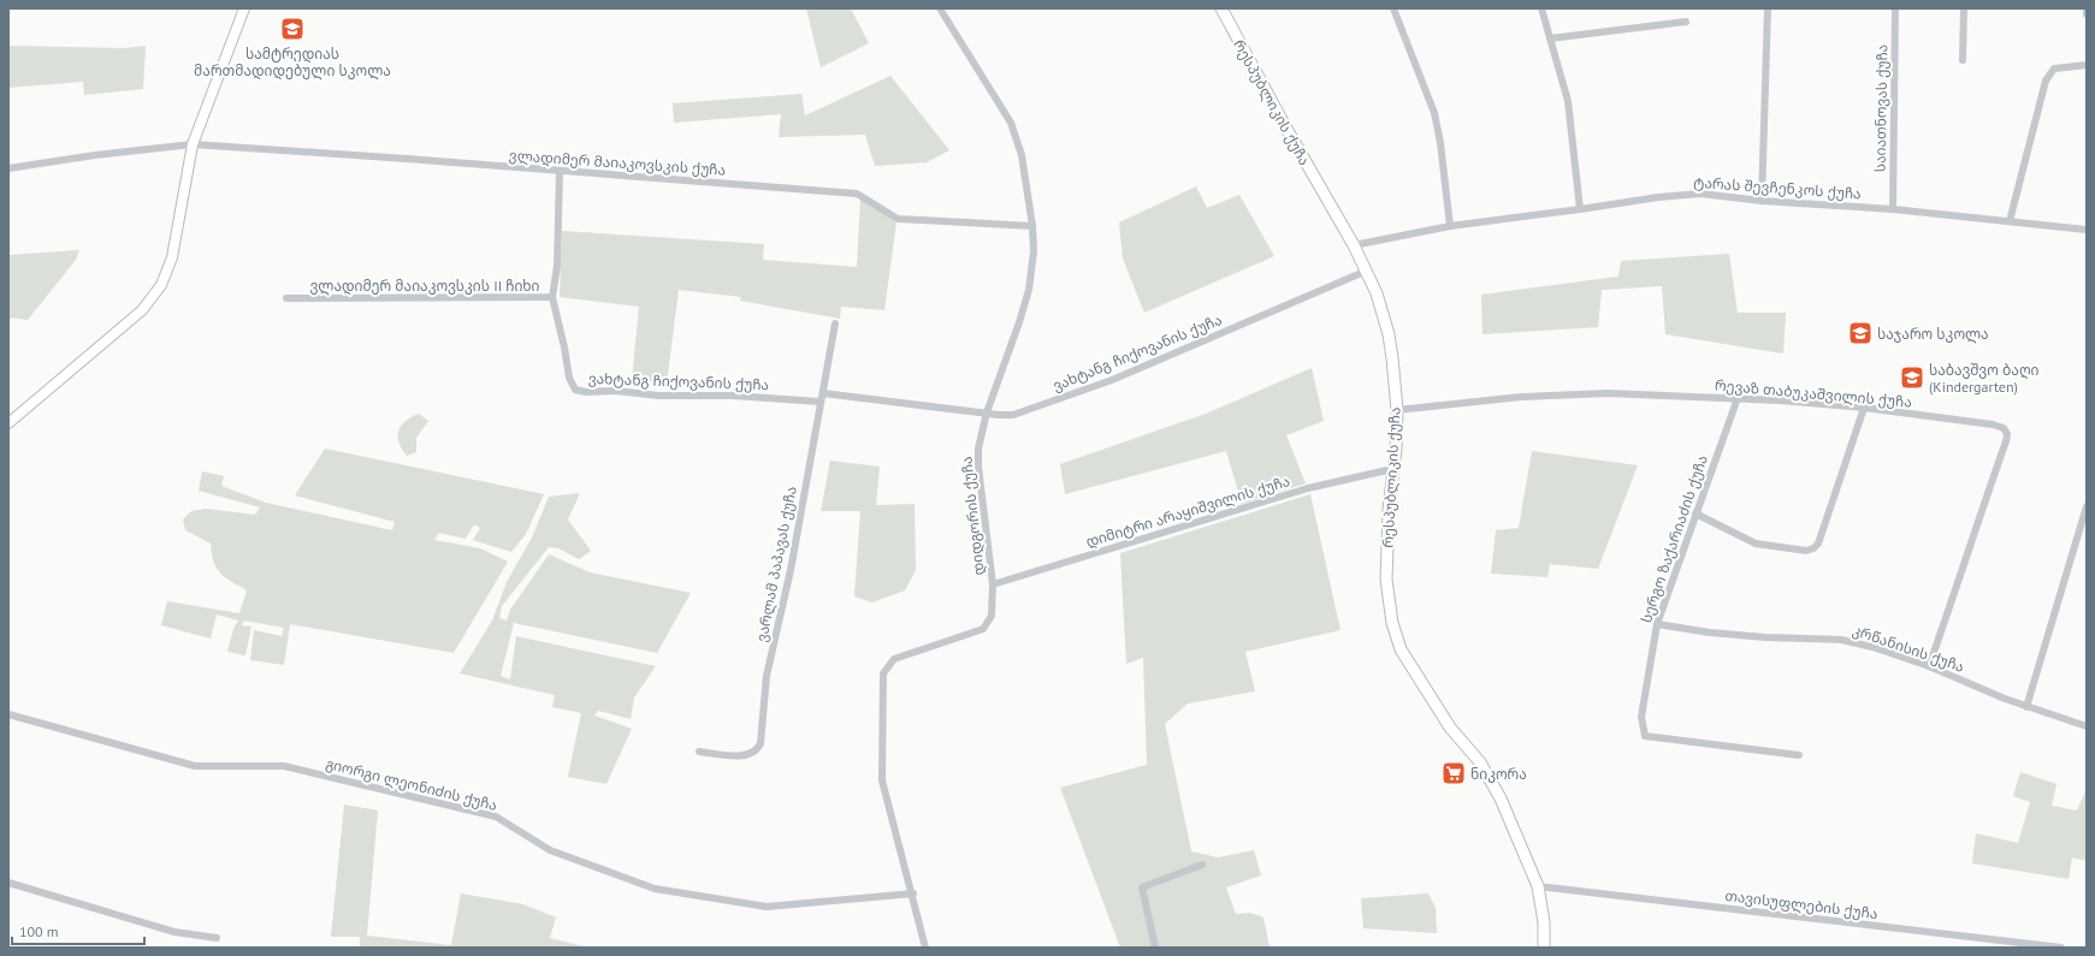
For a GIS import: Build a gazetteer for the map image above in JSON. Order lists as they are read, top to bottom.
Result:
{
  "streets": {
    "main road": ["რესპუბლიკის ქუჩა"],
    "street": [
      "საიათნოვას ქუჩა",
      "ვლადიმერ მაიაკოვსკის ქუჩა",
      "ტარას შევჩენკოს ქუჩა",
      "ვლადიმერ მაიაკოვსკის II ჩიხი",
      "ვახტანგ ჩიქოვანის ქუჩა",
      "რევაზ თაბუკაშვილის ქუჩა",
      "დიმიტრი არაყიშვილის ქუჩა",
      "დიდგორის ქუჩა",
      "სერგო ზაქარიაძის ქუჩა",
      "ვარლამ პაპავას ქუჩა",
      "კრწანისის ქუჩა",
      "გიორგი ლეონიძის ქუჩა",
      "თავისუფლების ქუჩა"
    ]
  },
  "crossings": [
    ["რესპუბლიკის ქუჩა", "ტარას შევჩენკოს ქუჩა"],
    ["რესპუბლიკის ქუჩა", "ვახტანგ ჩიქოვანის ქუჩა"],
    ["რესპუბლიკის ქუჩა", "რევაზ თაბუკაშვილის ქუჩა"],
    ["რესპუბლიკის ქუჩა", "დიმიტრი არაყიშვილის ქუჩა"],
    ["რესპუბლიკის ქუჩა", "თავისუფლების ქუჩა"],
    ["საიათნოვას ქუჩა", "ტარას შევჩენკოს ქუჩა"],
    ["ვლადიმერ მაიაკოვსკის ქუჩა", "ვლადიმერ მაიაკოვსკის II ჩიხი"],
    ["ვლადიმერ მაიაკოვსკის ქუჩა", "დიდგორის ქუჩა"],
    ["ვლადიმერ მაიაკოვსკის II ჩიხი", "ვახტანგ ჩიქოვანის ქუჩა"],
    ["ვახტანგ ჩიქოვანის ქუჩა", "დიდგორის ქუჩა"],
    ["ვახტანგ ჩიქოვანის ქუჩა", "ვარლამ პაპავას ქუჩა"],
    ["რევაზ თაბუკაშვილის ქუჩა", "სერგო ზაქარიაძის ქუჩა"],
    ["რევაზ თაბუკაშვილის ქუჩა", "კრწანისის ქუჩა"],
    ["დიმიტრი არაყიშვილის ქუჩა", "დიდგორის ქუჩა"],
    ["დიდგორის ქუჩა", "გიორგი ლეონიძის ქუჩა"],
    ["სერგო ზაქარიაძის ქუჩა", "კრწანისის ქუჩა"]
  ],
  "places": {
    "school or university": ["სამტრედიას მართმადიდებული სკოლა", "საჯარო სკოლა", "საბავშვო ბაღი (Kindergarten)"],
    "supermarket": ["ნიკორა"]
  },
  "scale_bar": "100 m"
}
